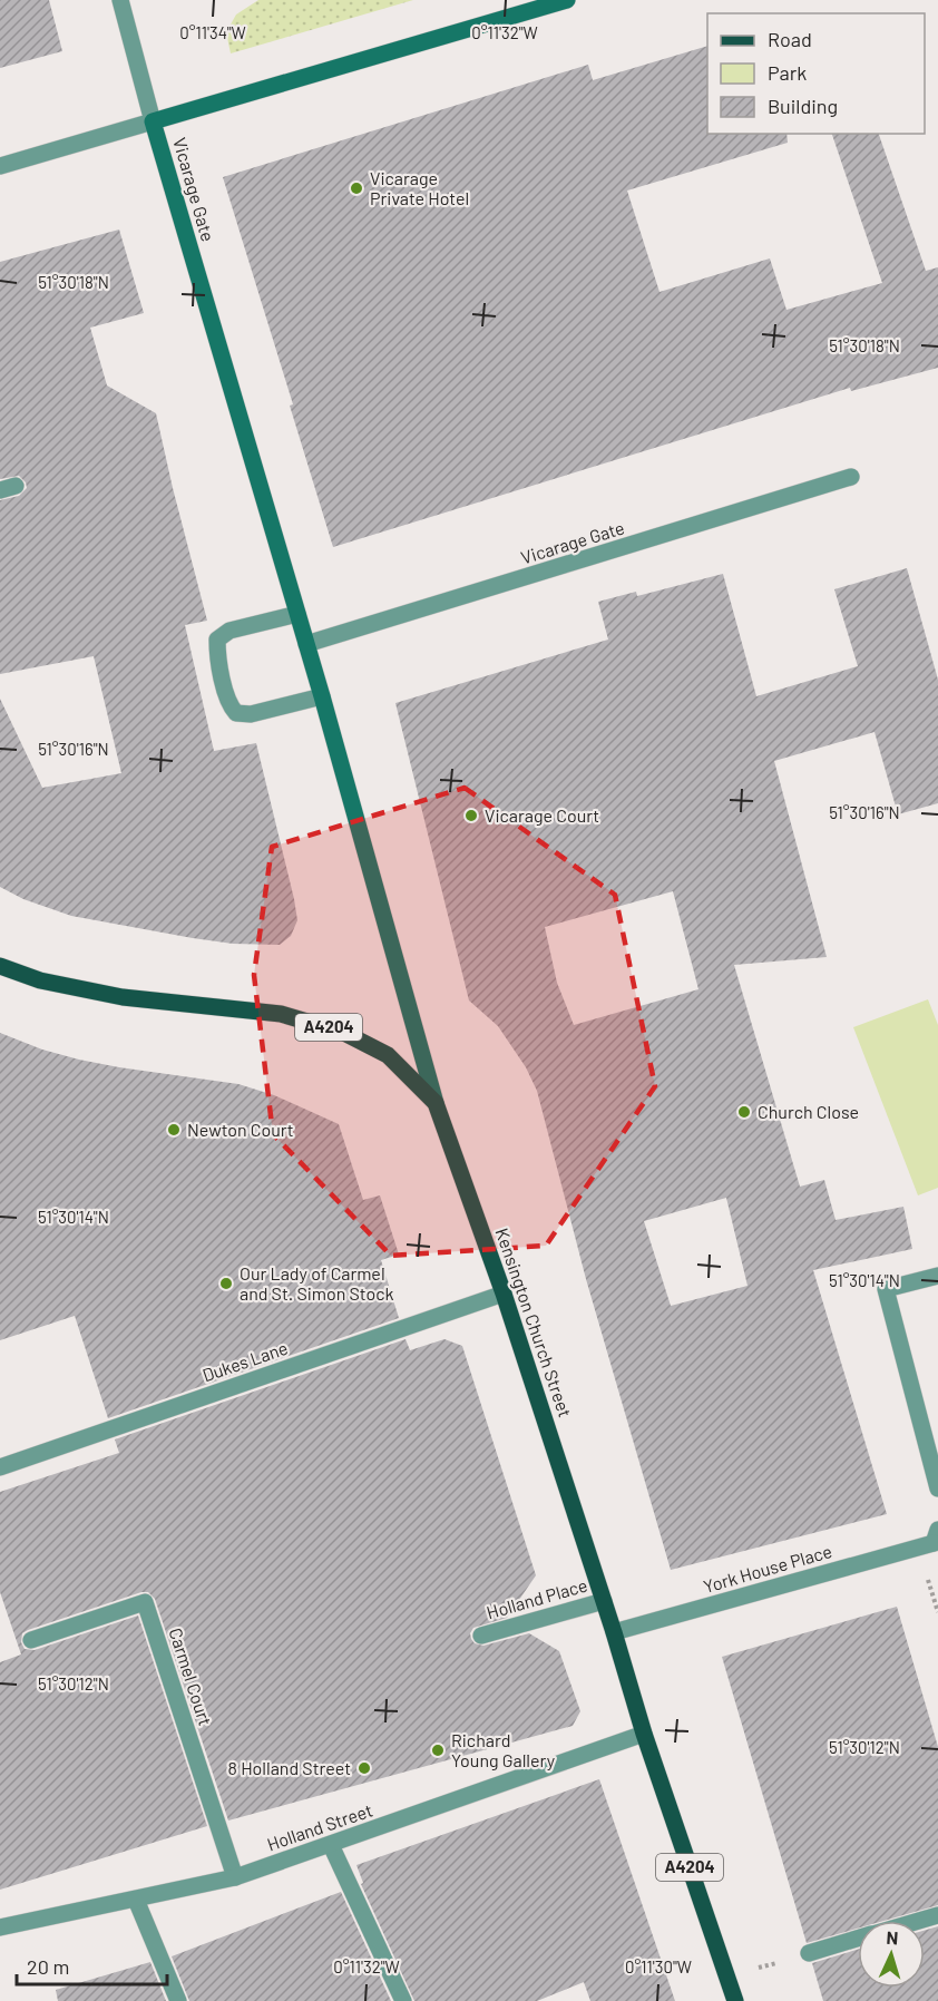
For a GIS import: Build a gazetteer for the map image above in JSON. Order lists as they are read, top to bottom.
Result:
{
  "streets": {
    "main road": ["Vicarage Gate", "A4204", "Kensington Church Street"],
    "street": [
      "Dukes Lane",
      "York House Place",
      "Holland Place",
      "Carmel Court",
      "Holland Street"
    ]
  },
  "crossings": [
    ["Vicarage Gate", "Kensington Church Street"],
    ["Kensington Church Street", "Dukes Lane"],
    ["Kensington Church Street", "York House Place"],
    ["Kensington Church Street", "Holland Place"],
    ["Kensington Church Street", "Holland Street"],
    ["Carmel Court", "Holland Street"]
  ],
  "places": [
    "Vicarage Private Hotel",
    "Vicarage Court",
    "Church Close",
    "Newton Court",
    "Our Lady of Carmel and St. Simon Stock",
    "Richard Young Gallery",
    "8 Holland Street"
  ],
  "legend": ["Road", "Park", "Building"],
  "scale_bar": "20 m",
  "north": "top",
  "coordinates": [
    "0°11'34\"W",
    "0°11'32\"W",
    "51°30'18\"N",
    "51°30'16\"N",
    "51°30'14\"N",
    "51°30'12\"N",
    "0°11'30\"W"
  ]
}
